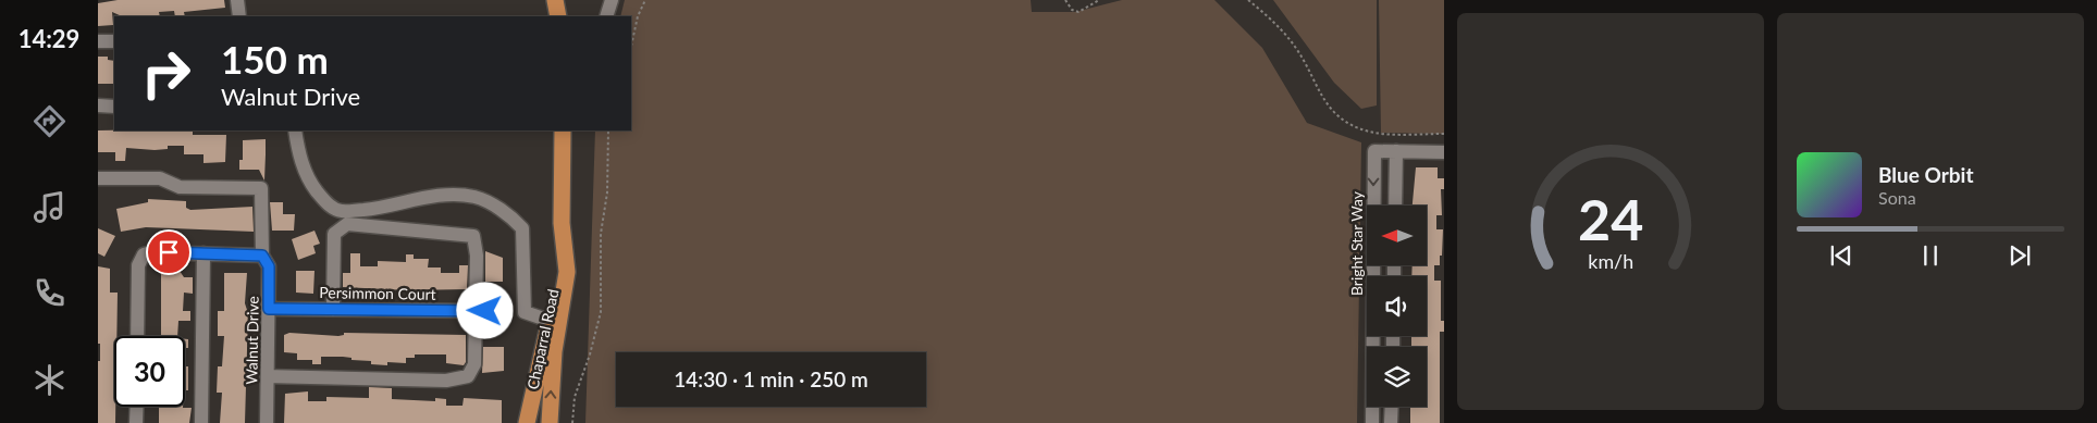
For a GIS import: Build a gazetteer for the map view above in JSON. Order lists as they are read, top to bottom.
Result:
{
  "streets": {
    "main road": ["Chaparral Road"],
    "street": ["Bright Star Way", "Persimmon Court", "Walnut Drive"]
  },
  "crossings": [
    ["Persimmon Court", "Walnut Drive"]
  ],
  "one_way": ["Bright Star Way"],
  "north": "left",
  "page": {
    "tabs": "14:29",
    "turn": ["150 m", "Walnut Drive"],
    "song": ["Blue Orbit", "Sona"],
    "limit": "30",
    "trip": "14:30 · 1 min · 250 m",
    "gauge": ["24", "km/h"]
  }
}
